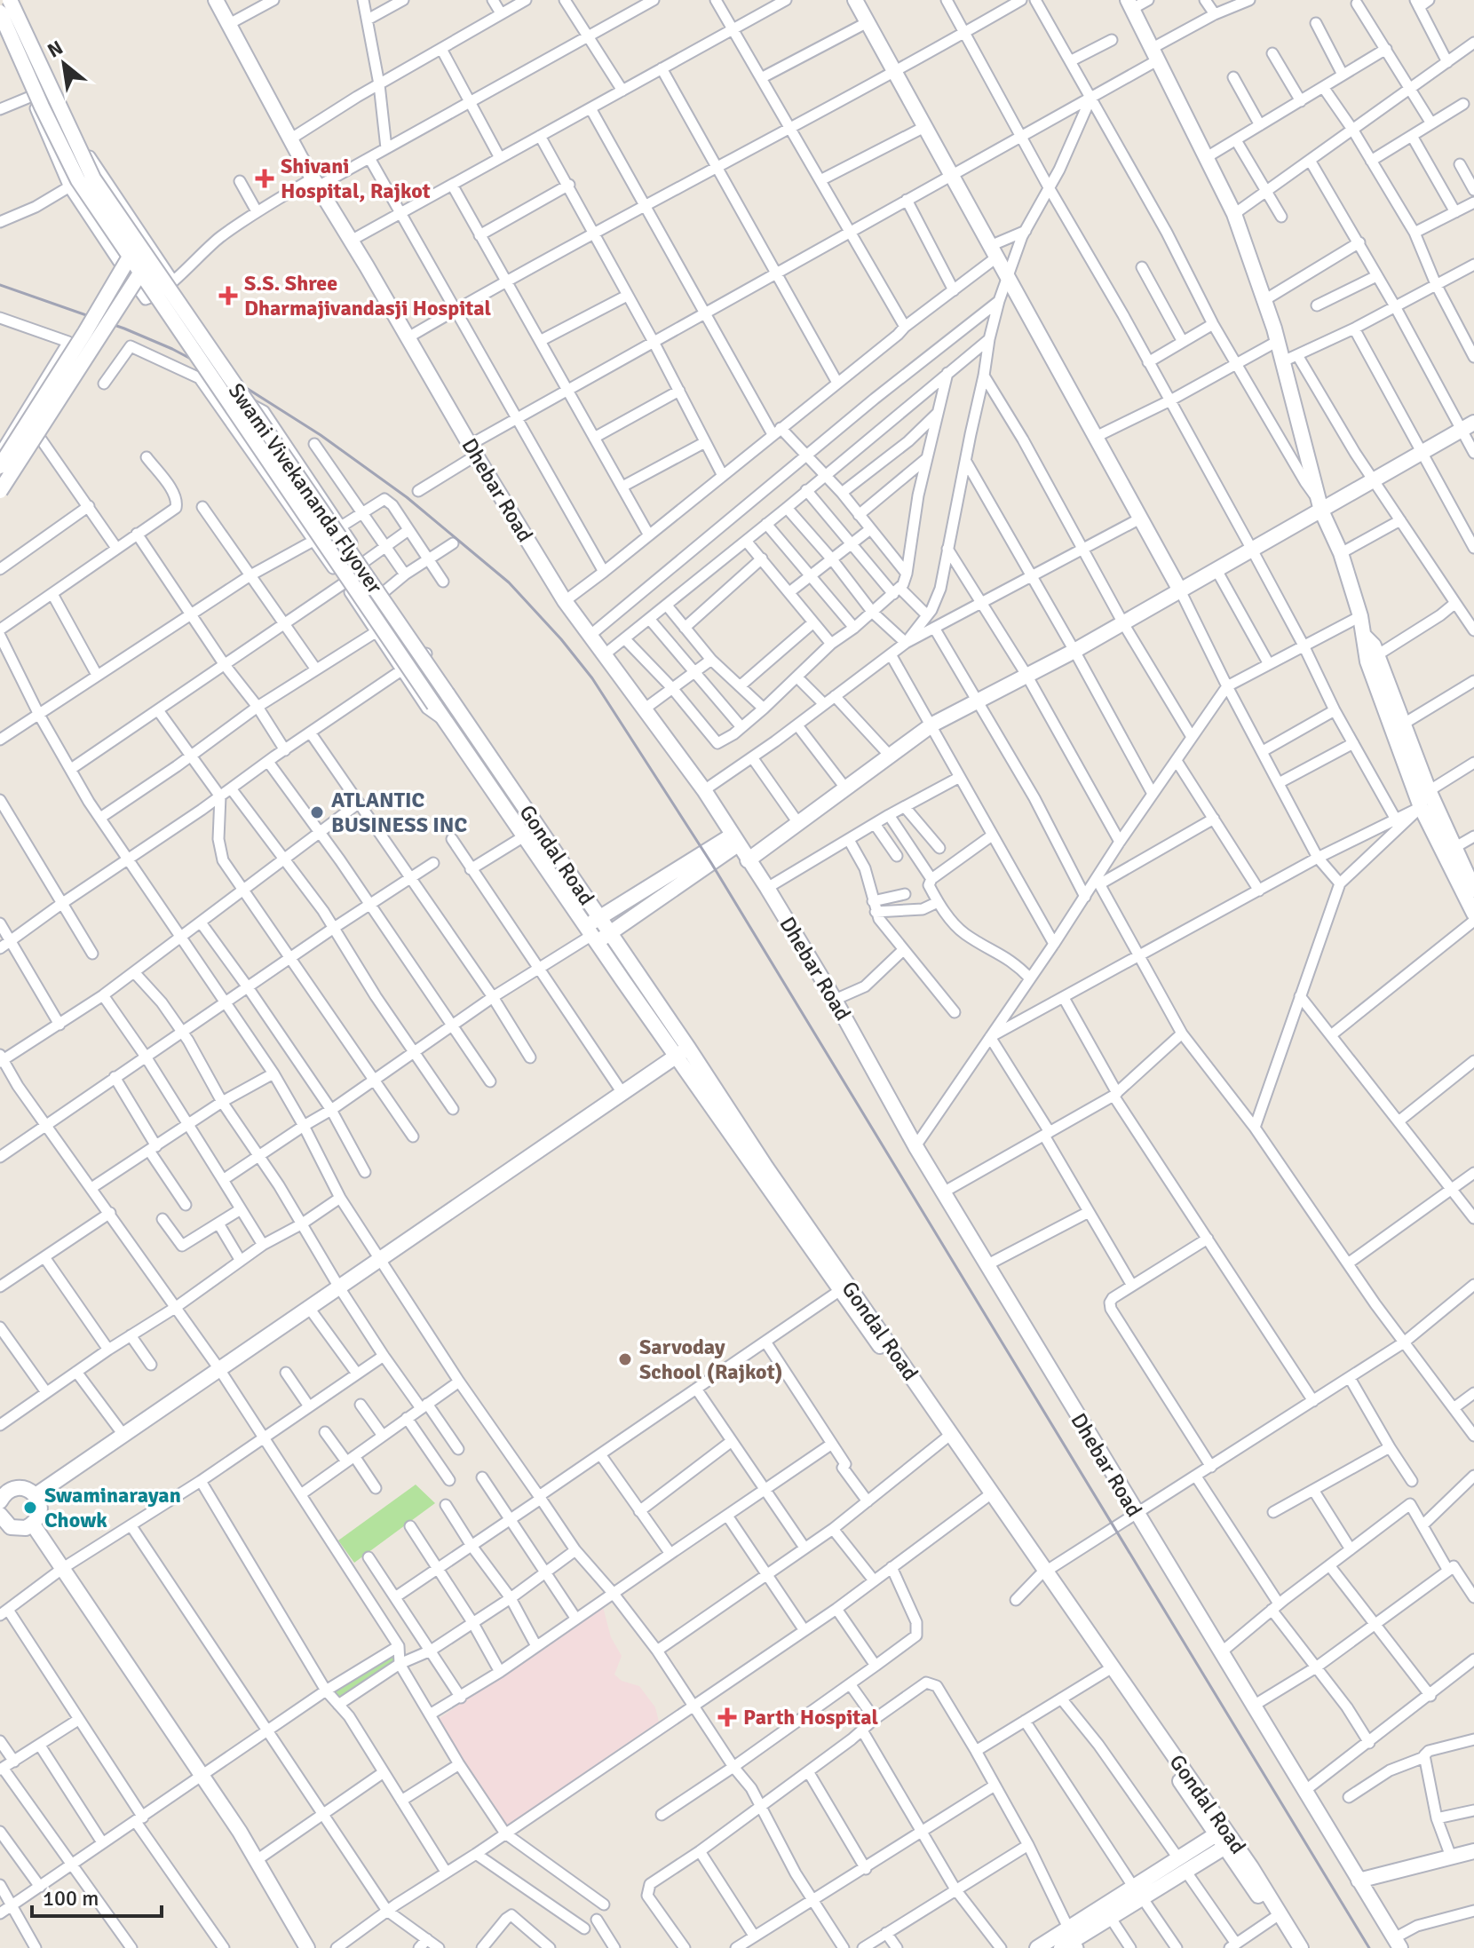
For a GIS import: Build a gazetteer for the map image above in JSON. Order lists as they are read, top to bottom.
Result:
{
  "streets": {
    "street": ["Swami Vivekananda Flyover", "Dhebar Road", "Gondal Road"]
  },
  "crossings": [
    ["Swami Vivekananda Flyover", "Gondal Road"]
  ],
  "places": {
    "health": ["Shivani Hospital, Rajkot", "S.S. Shree Dharmajivandasji Hospital", "Parth Hospital"],
    "other": ["ATLANTIC BUSINESS INC", "Sarvoday School (Rajkot)", "Swaminarayan Chowk"]
  },
  "scale_bar": "100 m",
  "north": "top left"
}
